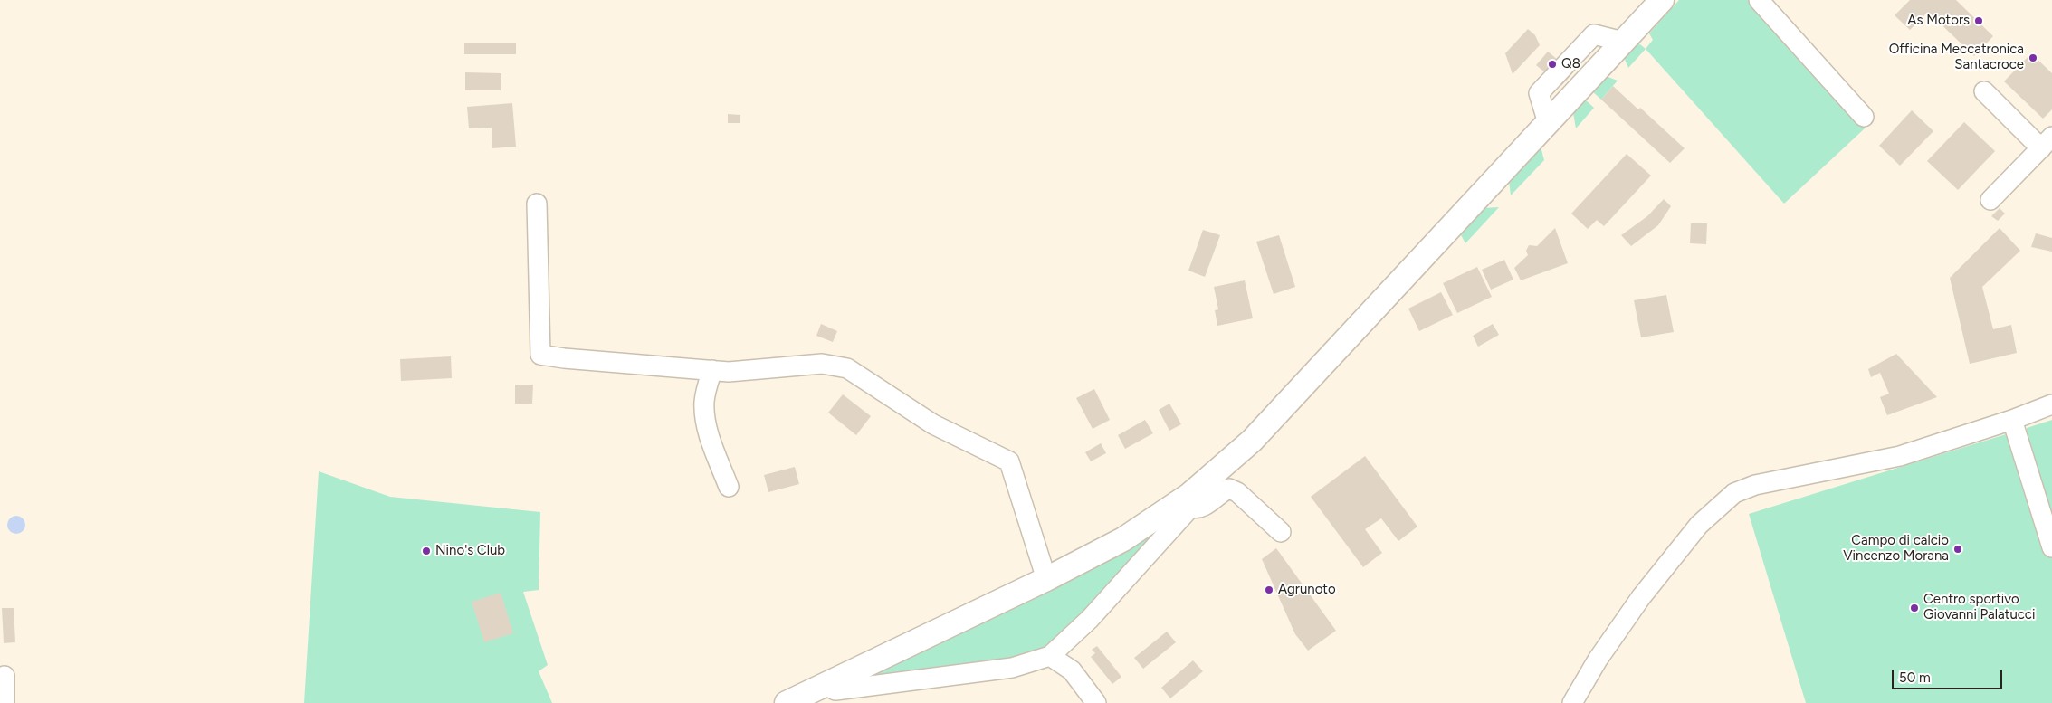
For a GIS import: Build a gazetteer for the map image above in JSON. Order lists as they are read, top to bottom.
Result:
{
  "places": [
    "As Motors",
    "Officina Meccatronica Santacroce",
    "Q8",
    "Campo di calcio Vincenzo Morana",
    "Nino's Club",
    "Agrunoto",
    "Centro sportivo Giovanni Palatucci"
  ],
  "scale_bar": "50 m"
}
